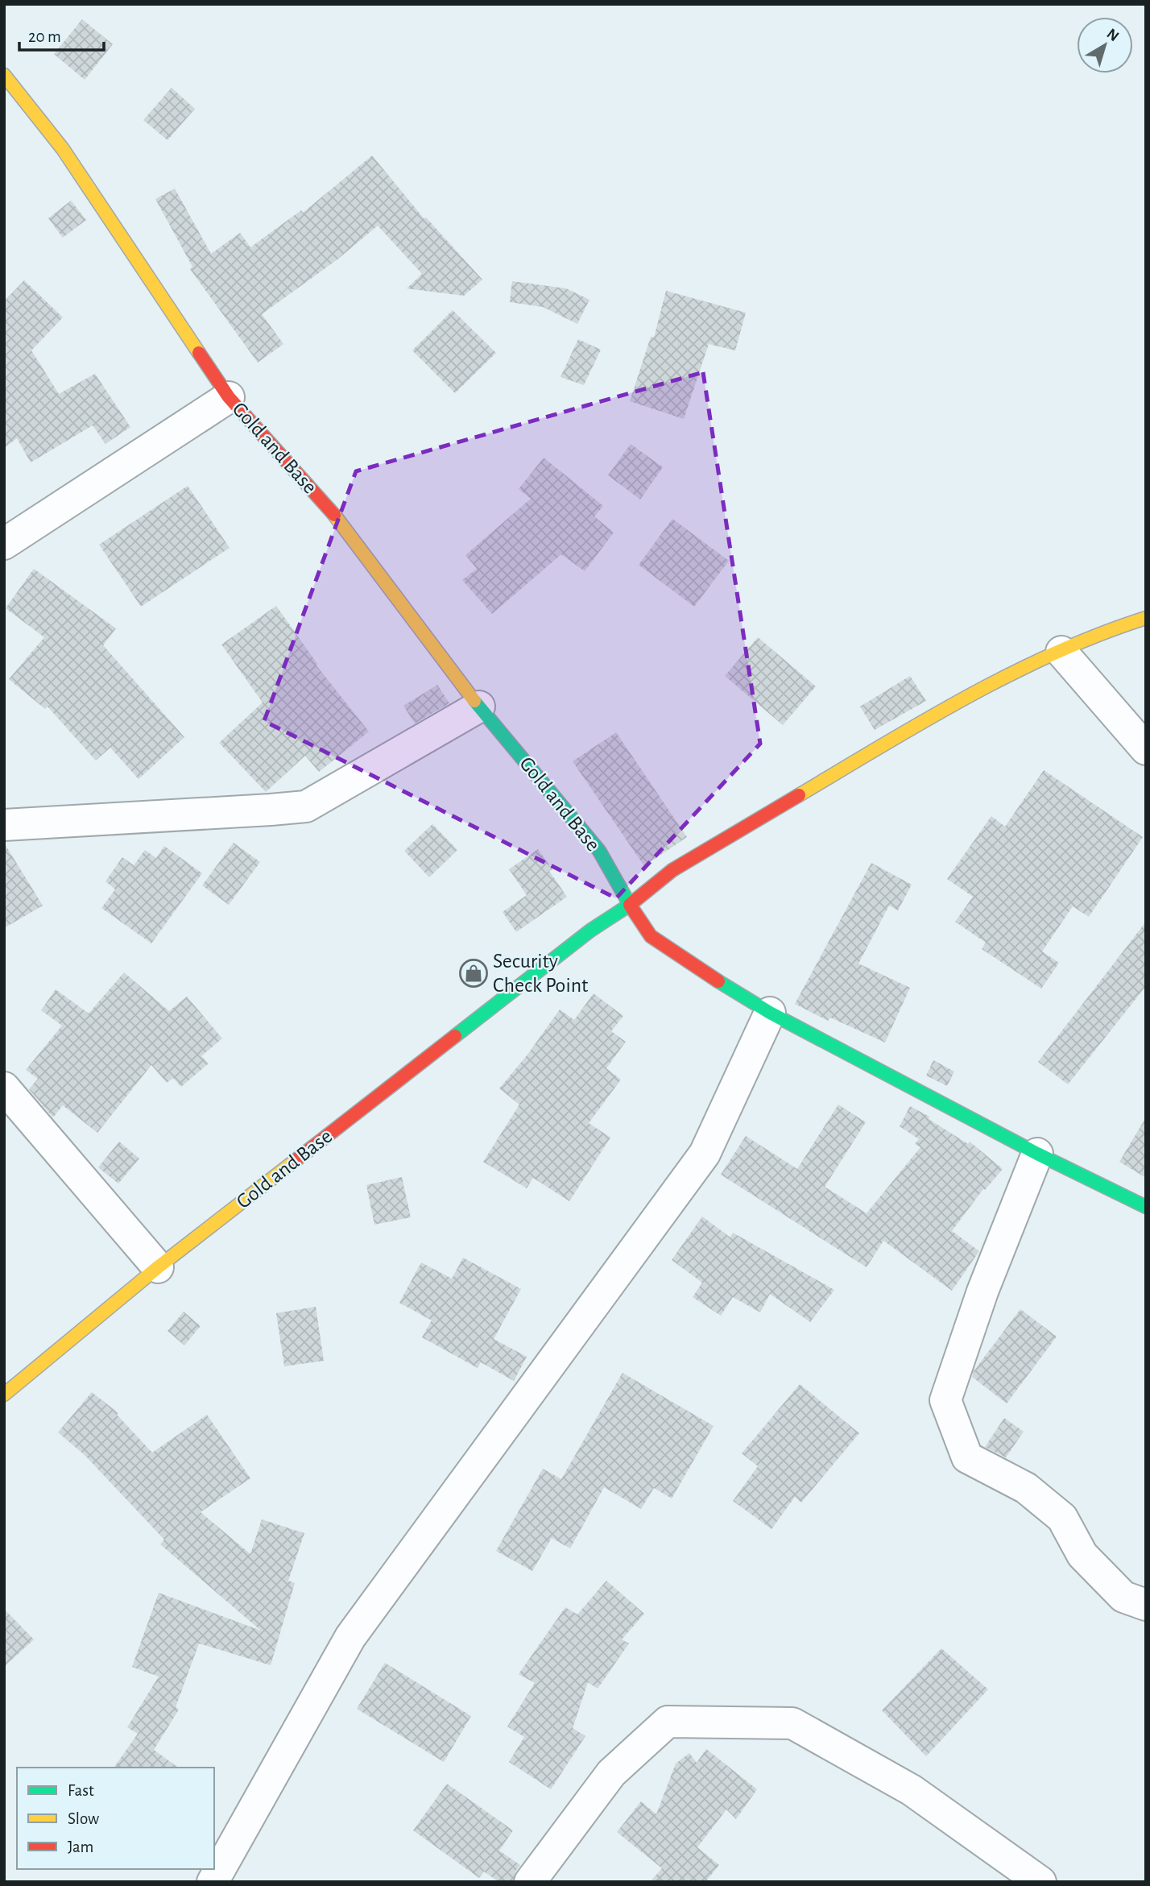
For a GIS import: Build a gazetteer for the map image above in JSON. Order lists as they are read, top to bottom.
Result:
{
  "streets": {
    "main road": ["Gold and Base"]
  },
  "places": {
    "shop": ["Security Check Point"]
  },
  "legend": ["Fast", "Slow", "Jam"],
  "scale_bar": "20 m",
  "north": "top right"
}
